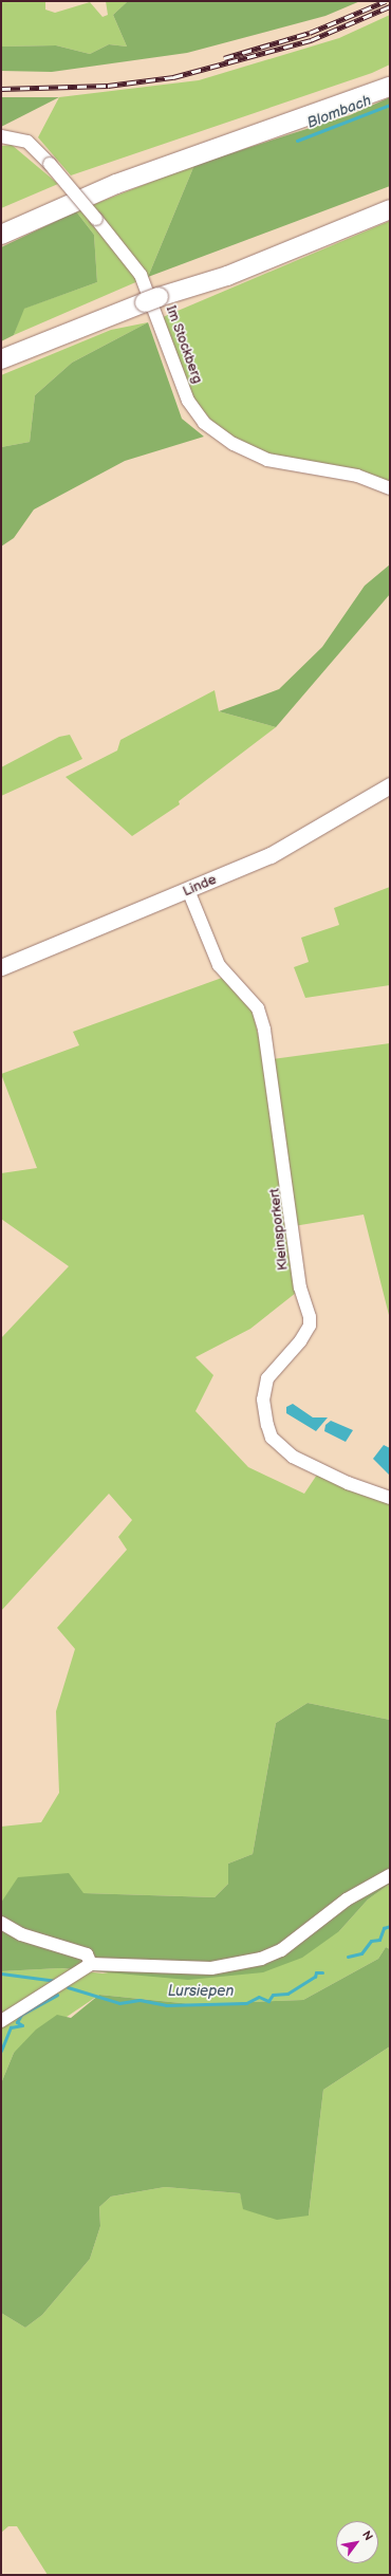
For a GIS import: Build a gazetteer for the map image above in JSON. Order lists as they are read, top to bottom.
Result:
{
  "streets": {
    "main road": ["Linde"],
    "street": ["Im Stockberg", "Kleinsporkert"]
  },
  "crossings": [
    ["Linde", "Kleinsporkert"]
  ],
  "water": ["Blombach", "Lursiepen"],
  "north": "top right"
}
